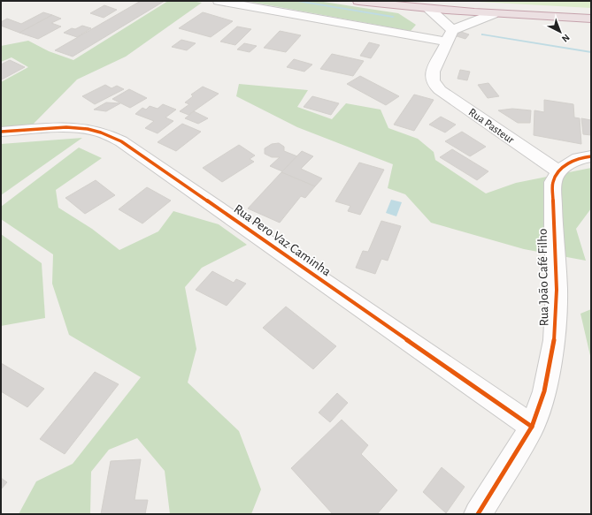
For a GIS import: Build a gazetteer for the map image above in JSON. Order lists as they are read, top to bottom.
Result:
{
  "streets": {
    "street": ["Rua Pasteur", "Rua Pero Vaz Caminha", "Rua João Café Filho"]
  },
  "crossings": [
    ["Rua Pasteur", "Rua João Café Filho"],
    ["Rua Pero Vaz Caminha", "Rua João Café Filho"]
  ],
  "north": "bottom right"
}
